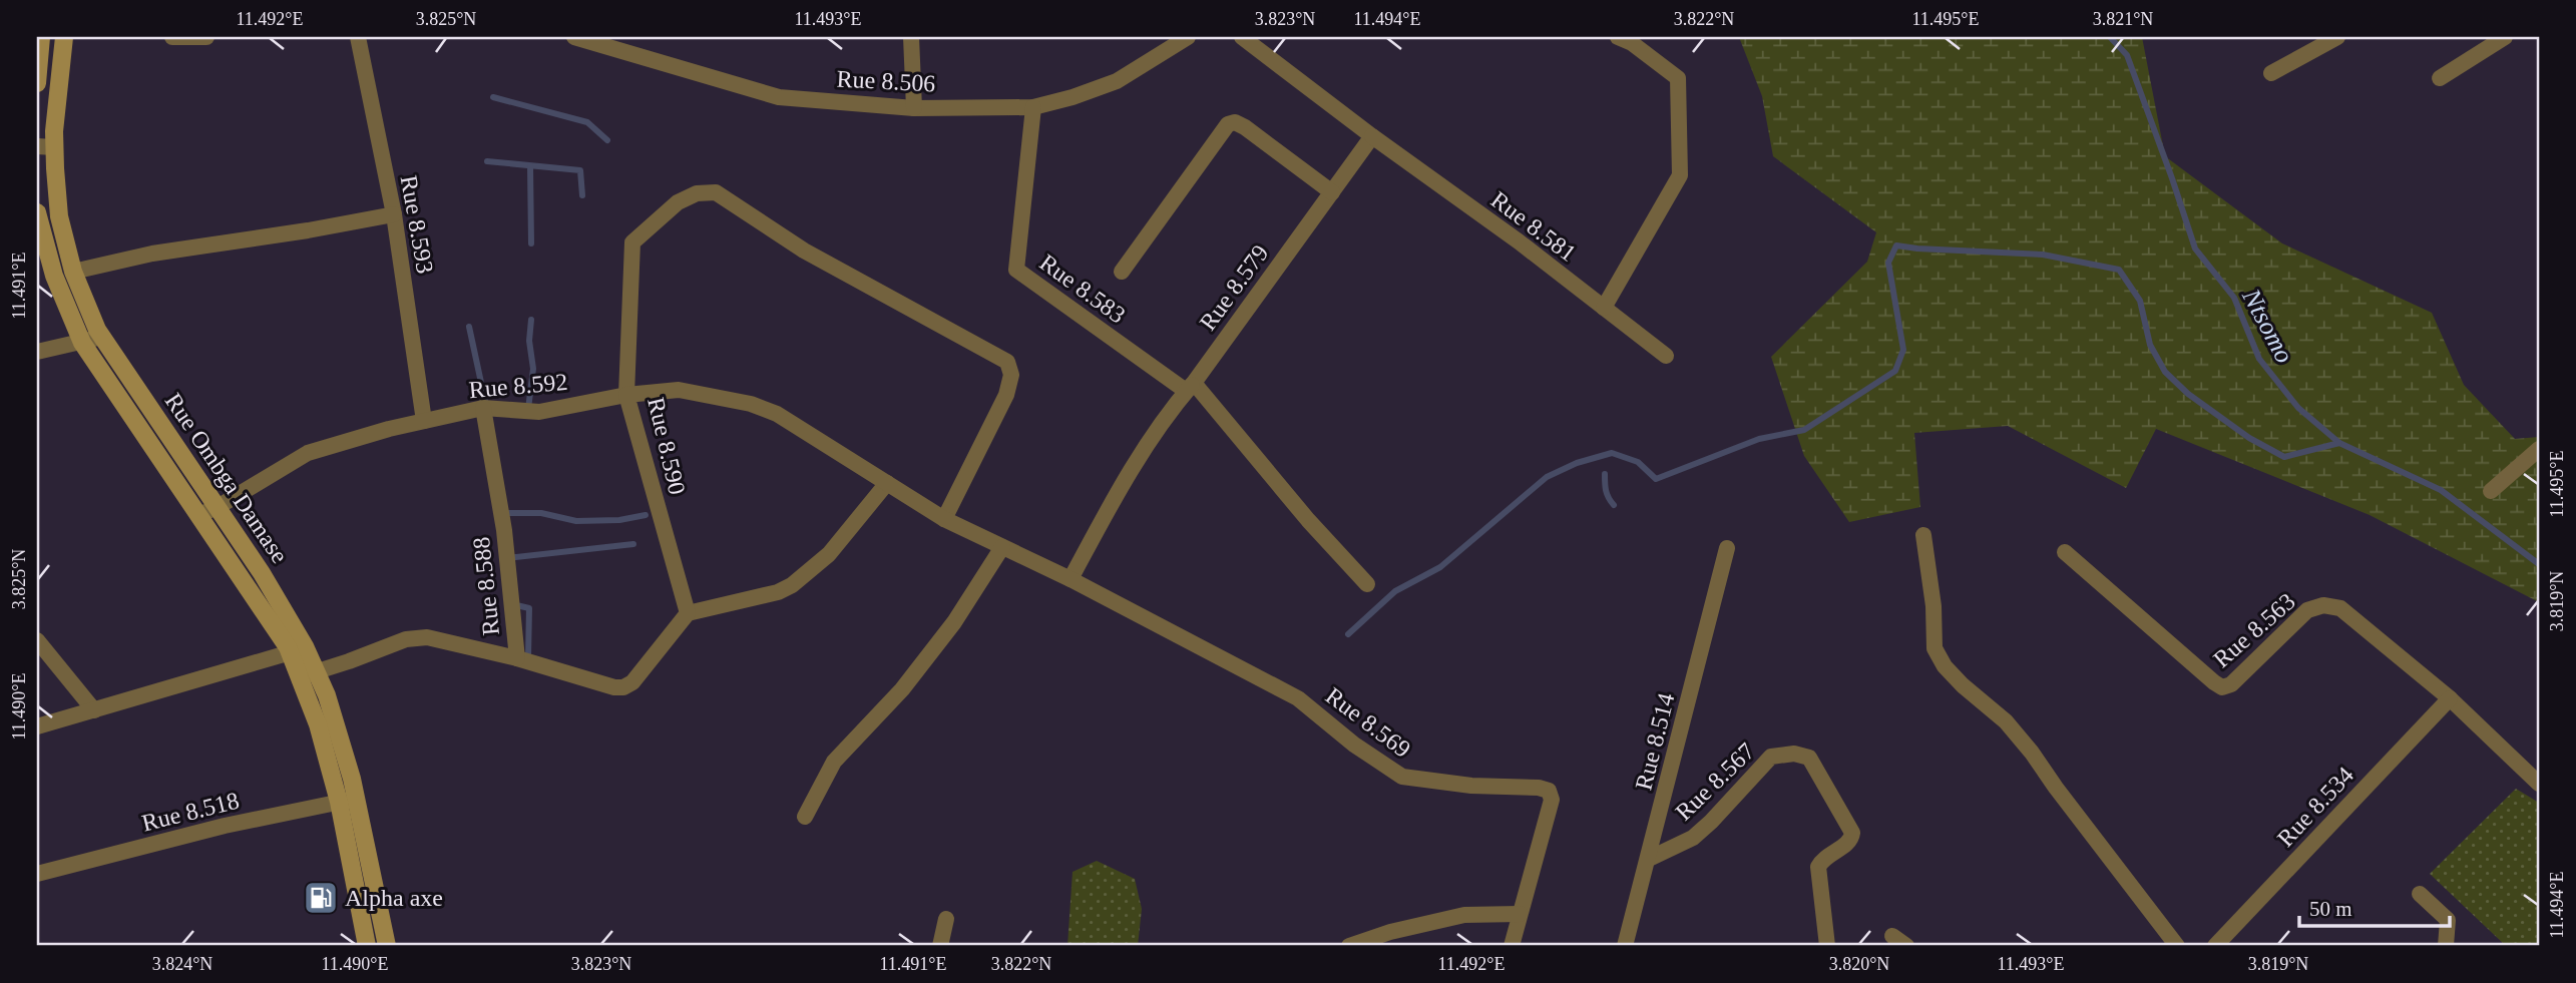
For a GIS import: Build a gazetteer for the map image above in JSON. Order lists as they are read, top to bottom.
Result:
{
  "streets": {
    "main road": ["Rue Ombga Damase"],
    "street": [
      "Rue 8.506",
      "Rue 8.593",
      "Rue 8.581",
      "Rue 8.579",
      "Rue 8.583",
      "Rue 8.592",
      "Rue 8.590",
      "Rue 8.588",
      "Rue 8.563",
      "Rue 8.569",
      "Rue 8.514",
      "Rue 8.567",
      "Rue 8.534",
      "Rue 8.518"
    ]
  },
  "crossings": [
    ["Rue 8.506", "Rue 8.583"],
    ["Rue 8.593", "Rue 8.592"],
    ["Rue 8.581", "Rue 8.579"],
    ["Rue 8.579", "Rue 8.583"],
    ["Rue 8.579", "Rue 8.590"],
    ["Rue 8.579", "Rue 8.569"],
    ["Rue 8.592", "Rue 8.590"],
    ["Rue 8.592", "Rue Ombga Damase"],
    ["Rue 8.592", "Rue 8.588"],
    ["Rue 8.590", "Rue 8.569"],
    ["Rue Ombga Damase", "Rue 8.588"],
    ["Rue Ombga Damase", "Rue 8.518"],
    ["Rue 8.563", "Rue 8.534"],
    ["Rue 8.514", "Rue 8.567"]
  ],
  "water": ["Ntsomo"],
  "places": {
    "fuel station": ["Alpha axe"]
  },
  "scale_bar": "50 m",
  "coordinates": [
    "11.492°E",
    "3.825°N",
    "11.493°E",
    "3.823°N",
    "11.494°E",
    "3.822°N",
    "11.495°E",
    "3.821°N",
    "11.491°E",
    "3.819°N",
    "11.490°E",
    "3.824°N",
    "3.820°N"
  ]
}
